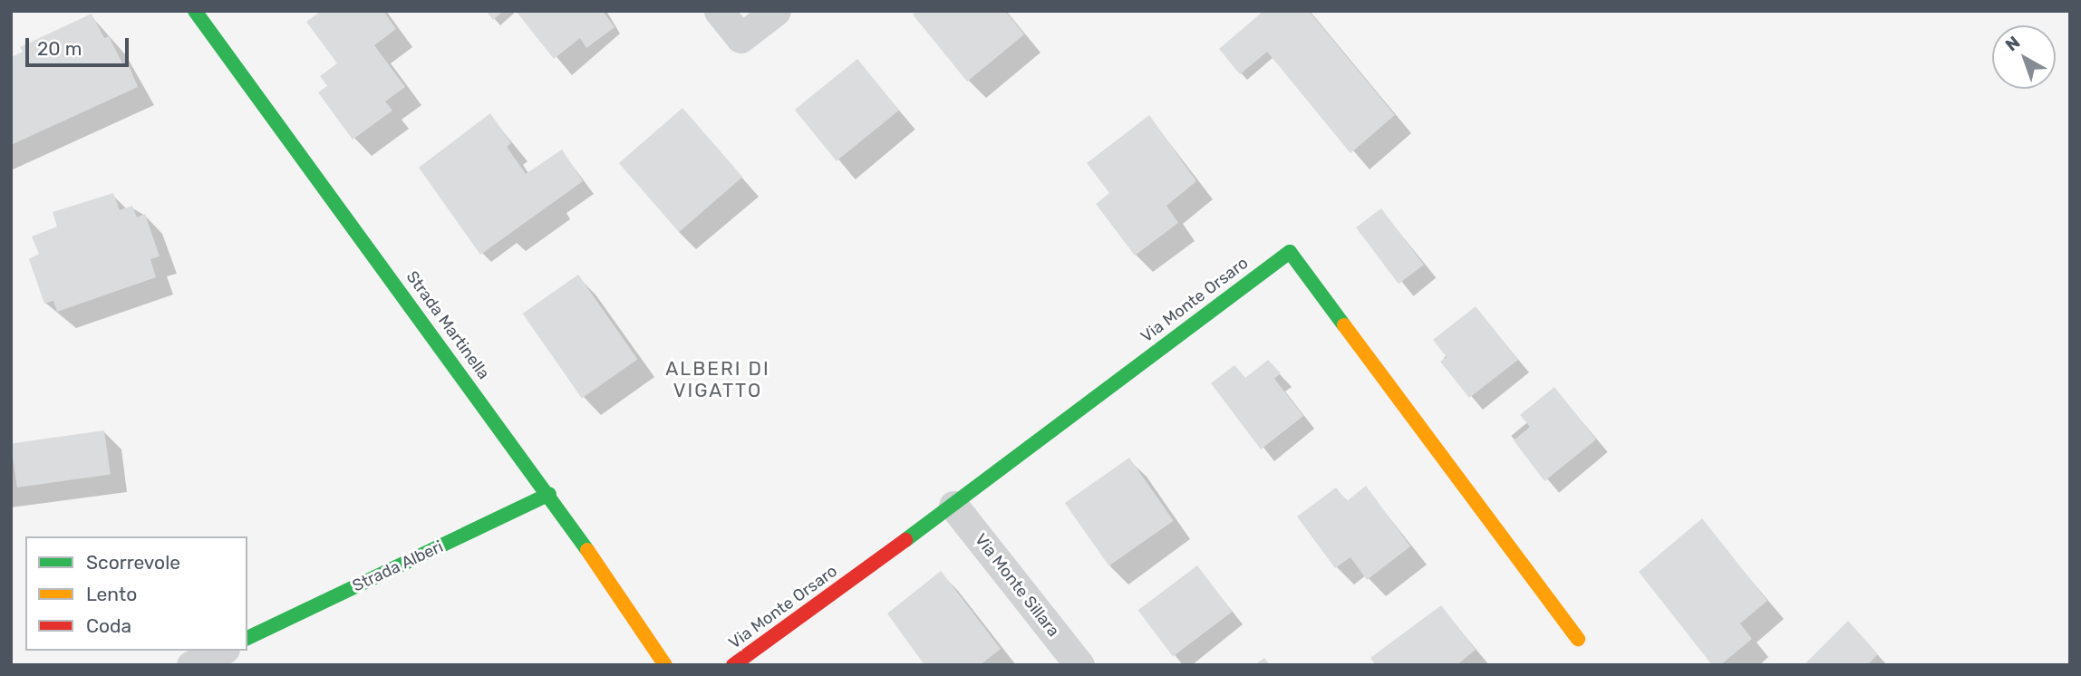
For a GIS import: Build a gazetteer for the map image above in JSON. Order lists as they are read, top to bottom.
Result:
{
  "streets": {
    "street": [
      "Via Monte Orsaro",
      "Strada Martinella",
      "Strada Alberi",
      "Via Monte Sillara"
    ]
  },
  "crossings": [
    ["Via Monte Orsaro", "Via Monte Sillara"],
    ["Strada Martinella", "Strada Alberi"]
  ],
  "districts": ["ALBERI DI VIGATTO"],
  "legend": ["Scorrevole", "Lento", "Coda"],
  "scale_bar": "20 m",
  "north": "top left"
}
